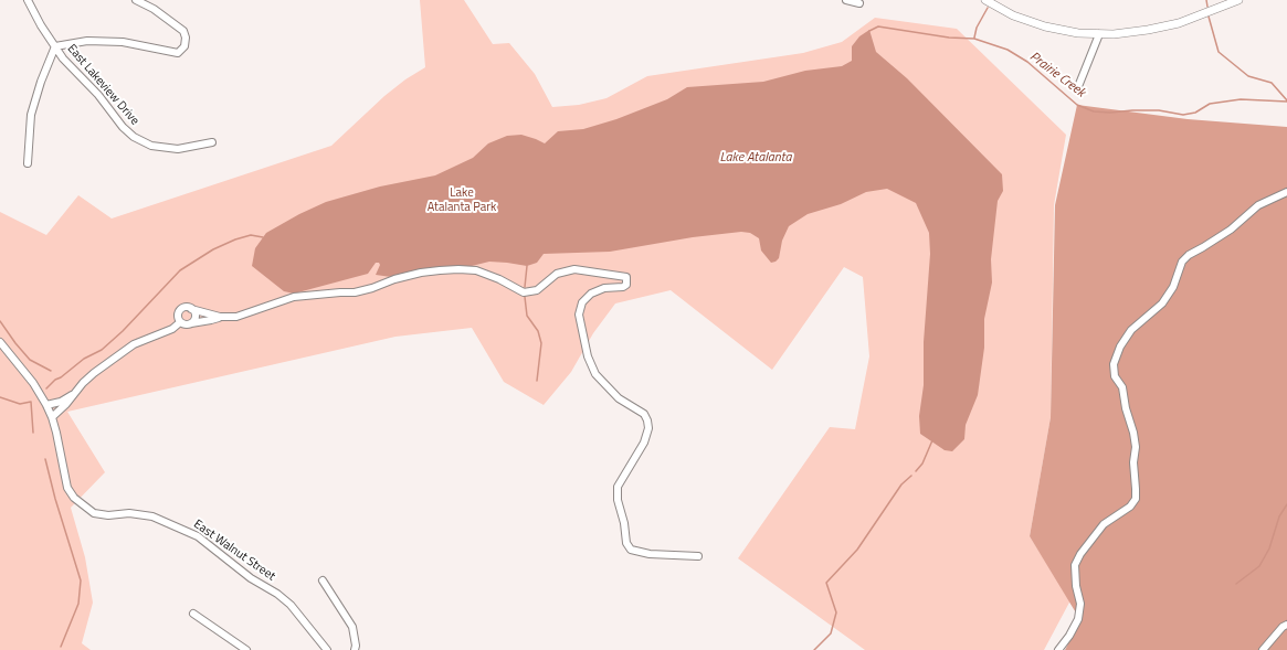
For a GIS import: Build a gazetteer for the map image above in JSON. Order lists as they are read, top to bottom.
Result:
{
  "streets": {
    "street": ["East Lakeview Drive", "East Walnut Street"]
  },
  "water": ["Prairie Creek", "Lake Atalanta"],
  "parks": ["Lake Atalanta Park"]
}
